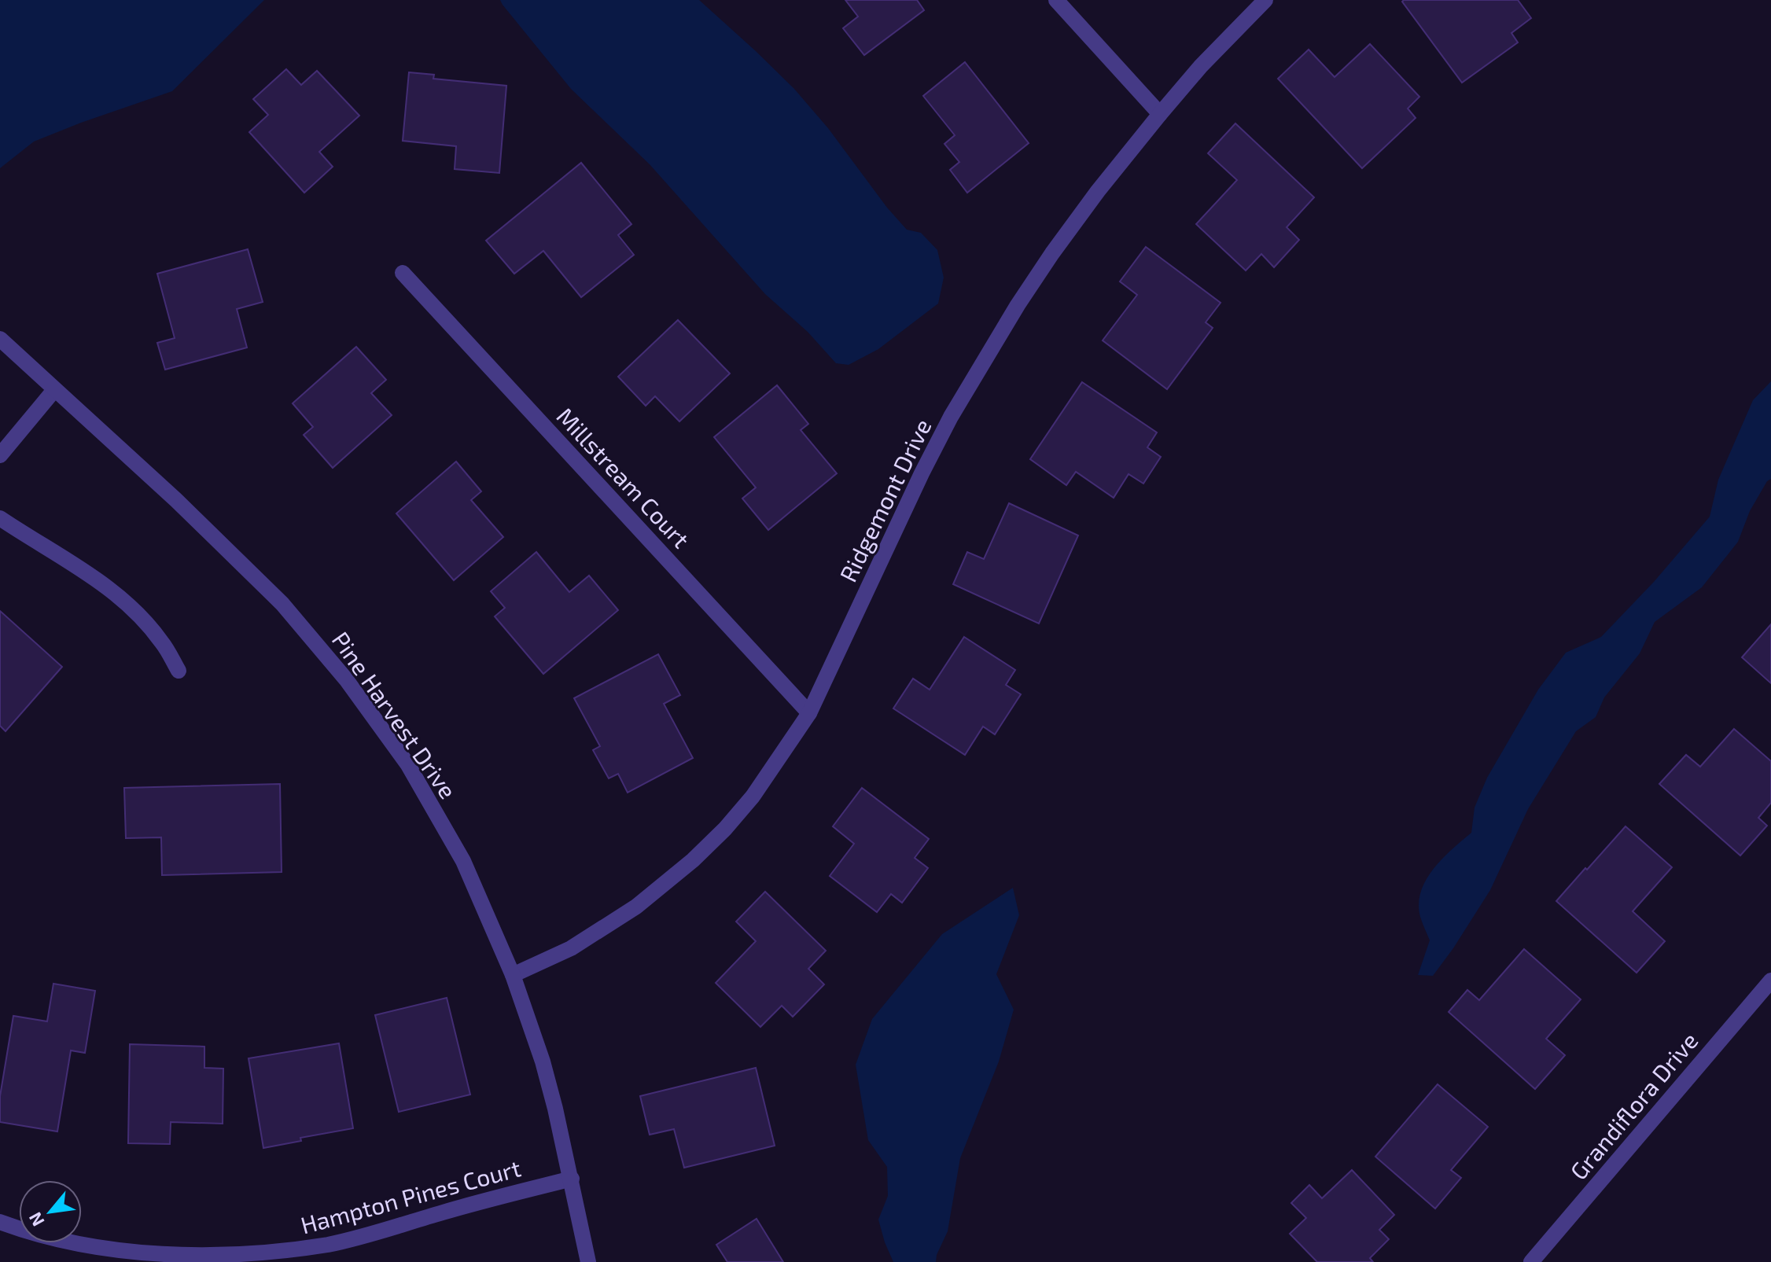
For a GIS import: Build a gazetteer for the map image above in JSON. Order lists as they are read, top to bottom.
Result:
{
  "streets": {
    "street": [
      "Millstream Court",
      "Ridgemont Drive",
      "Pine Harvest Drive",
      "Grandiflora Drive",
      "Hampton Pines Court"
    ]
  },
  "crossings": [
    ["Millstream Court", "Ridgemont Drive"],
    ["Ridgemont Drive", "Pine Harvest Drive"],
    ["Pine Harvest Drive", "Hampton Pines Court"]
  ],
  "north": "bottom left"
}
